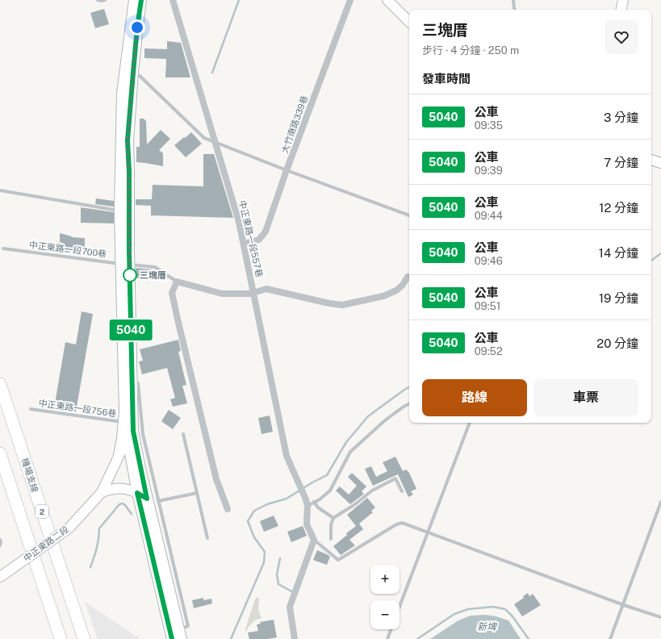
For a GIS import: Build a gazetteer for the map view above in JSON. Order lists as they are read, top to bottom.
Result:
{
  "streets": {
    "highway": ["機場支線", "2"],
    "main road": ["中正東路二段"],
    "street": ["大竹南路339巷", "中正東路一段557巷"],
    "lane": ["中正東路一段700巷", "中正東路一段756巷"]
  },
  "crossings": [
    ["大竹南路339巷", "中正東路一段557巷"]
  ],
  "water": ["新埤"],
  "places": ["三塊厝"],
  "lines": ["bus line 5040"],
  "page": {
    "on_map": "5040",
    "heading": [
      ["三塊厝", "步行 · 4 分鐘 · 250 m"],
      "發車時間"
    ],
    "list": [
      {
        "mark": "5040",
        "name": "公車",
        "note": "09:35",
        "value": "3 分鐘"
      },
      {
        "mark": "5040",
        "name": "公車",
        "note": "09:39",
        "value": "7 分鐘"
      },
      {
        "mark": "5040",
        "name": "公車",
        "note": "09:44",
        "value": "12 分鐘"
      },
      {
        "mark": "5040",
        "name": "公車",
        "note": "09:46",
        "value": "14 分鐘"
      },
      {
        "mark": "5040",
        "name": "公車",
        "note": "09:51",
        "value": "19 分鐘"
      },
      {
        "mark": "5040",
        "name": "公車",
        "note": "09:52",
        "value": "20 分鐘"
      }
    ],
    "buttons": ["路線", "車票"],
    "map_buttons": ["+", "−"]
  }
}
